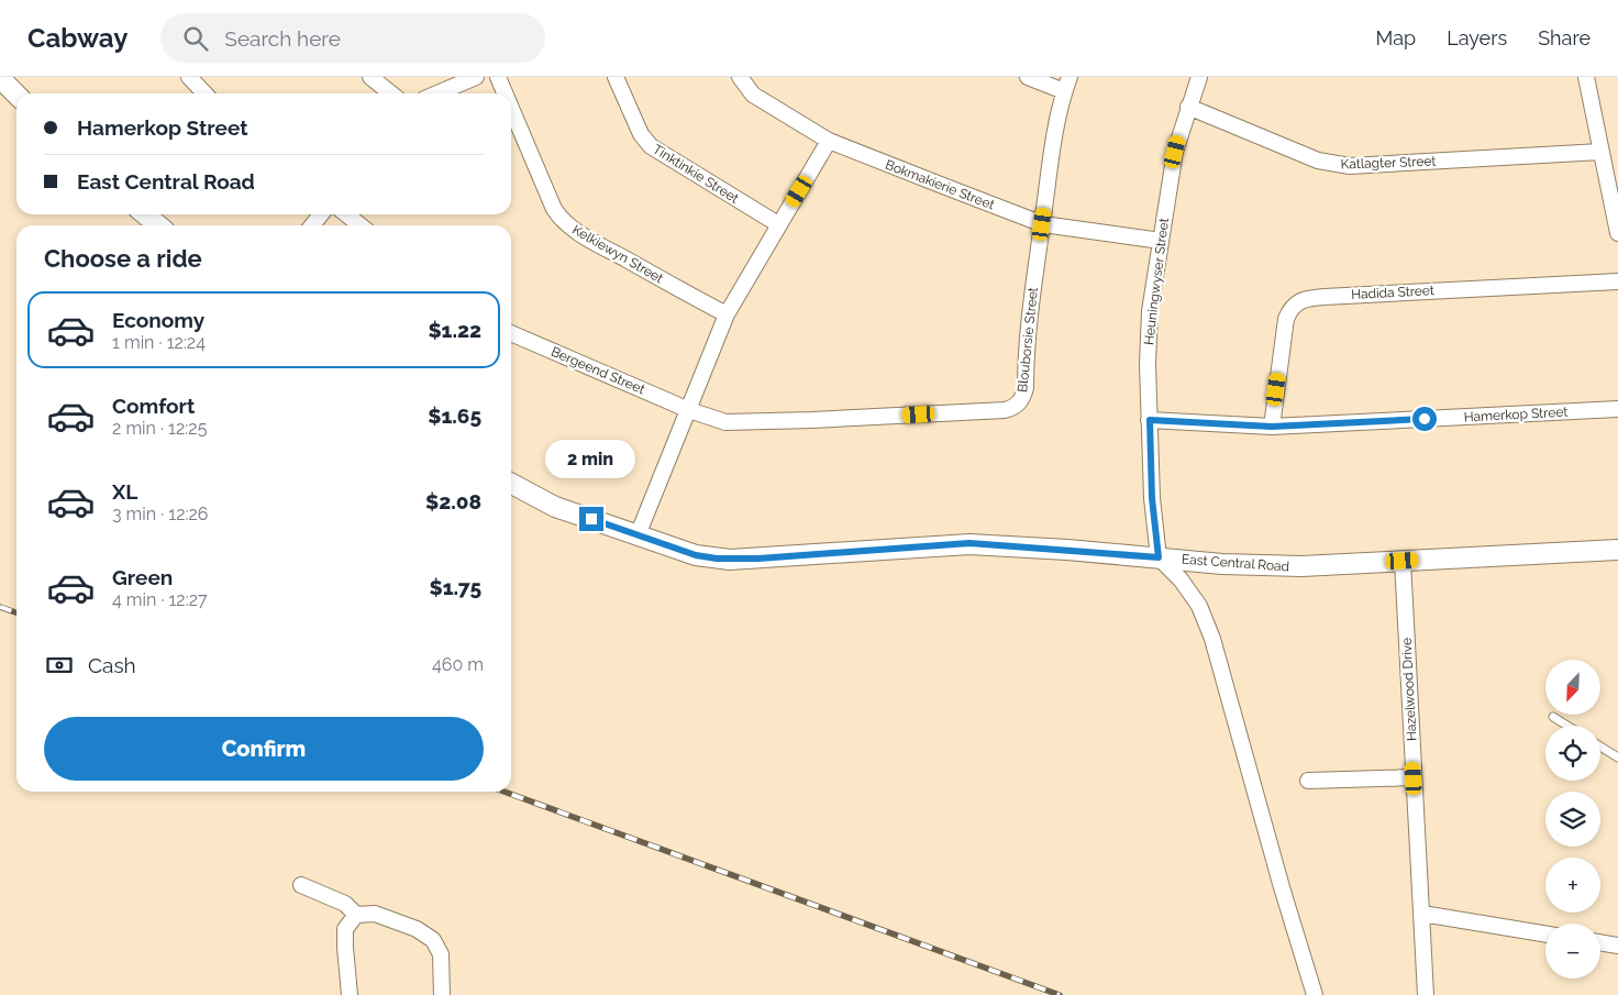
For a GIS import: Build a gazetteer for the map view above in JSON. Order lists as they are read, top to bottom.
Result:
{
  "streets": {
    "street": [
      "Katlagter Street",
      "Tinktinkie Street",
      "Bokmakierie Street",
      "Kelkiewyn Street",
      "Heuningwyser Street",
      "Hadida Street",
      "Blouborsie Street",
      "Bergeend Street",
      "Hamerkop Street",
      "East Central Road",
      "Hazelwood Drive"
    ]
  },
  "crossings": [
    ["Katlagter Street", "Heuningwyser Street"],
    ["Bokmakierie Street", "Heuningwyser Street"],
    ["Bokmakierie Street", "Blouborsie Street"],
    ["Heuningwyser Street", "Hamerkop Street"],
    ["Heuningwyser Street", "East Central Road"],
    ["Hadida Street", "Hamerkop Street"],
    ["Blouborsie Street", "Bergeend Street"],
    ["East Central Road", "Hazelwood Drive"]
  ],
  "north": "bottom left",
  "page": {
    "header": "Cabway",
    "search": "Search here",
    "nav": ["Map", "Layers", "Share"],
    "banner": ["Hamerkop Street", "East Central Road"],
    "heading": "Choose a ride",
    "list": [
      {
        "name": "Economy",
        "note": "1 min · 12:24",
        "value": "$1.22"
      },
      {
        "name": "Comfort",
        "note": "2 min · 12:25",
        "value": "$1.65"
      },
      {
        "name": "XL",
        "note": "3 min · 12:26",
        "value": "$2.08"
      },
      {
        "name": "Green",
        "note": "4 min · 12:27",
        "value": "$1.75"
      }
    ],
    "bubble": "2 min",
    "pay": ["Cash", "460 m"],
    "map_buttons": ["+", "−"],
    "buttons": "Confirm"
  }
}
